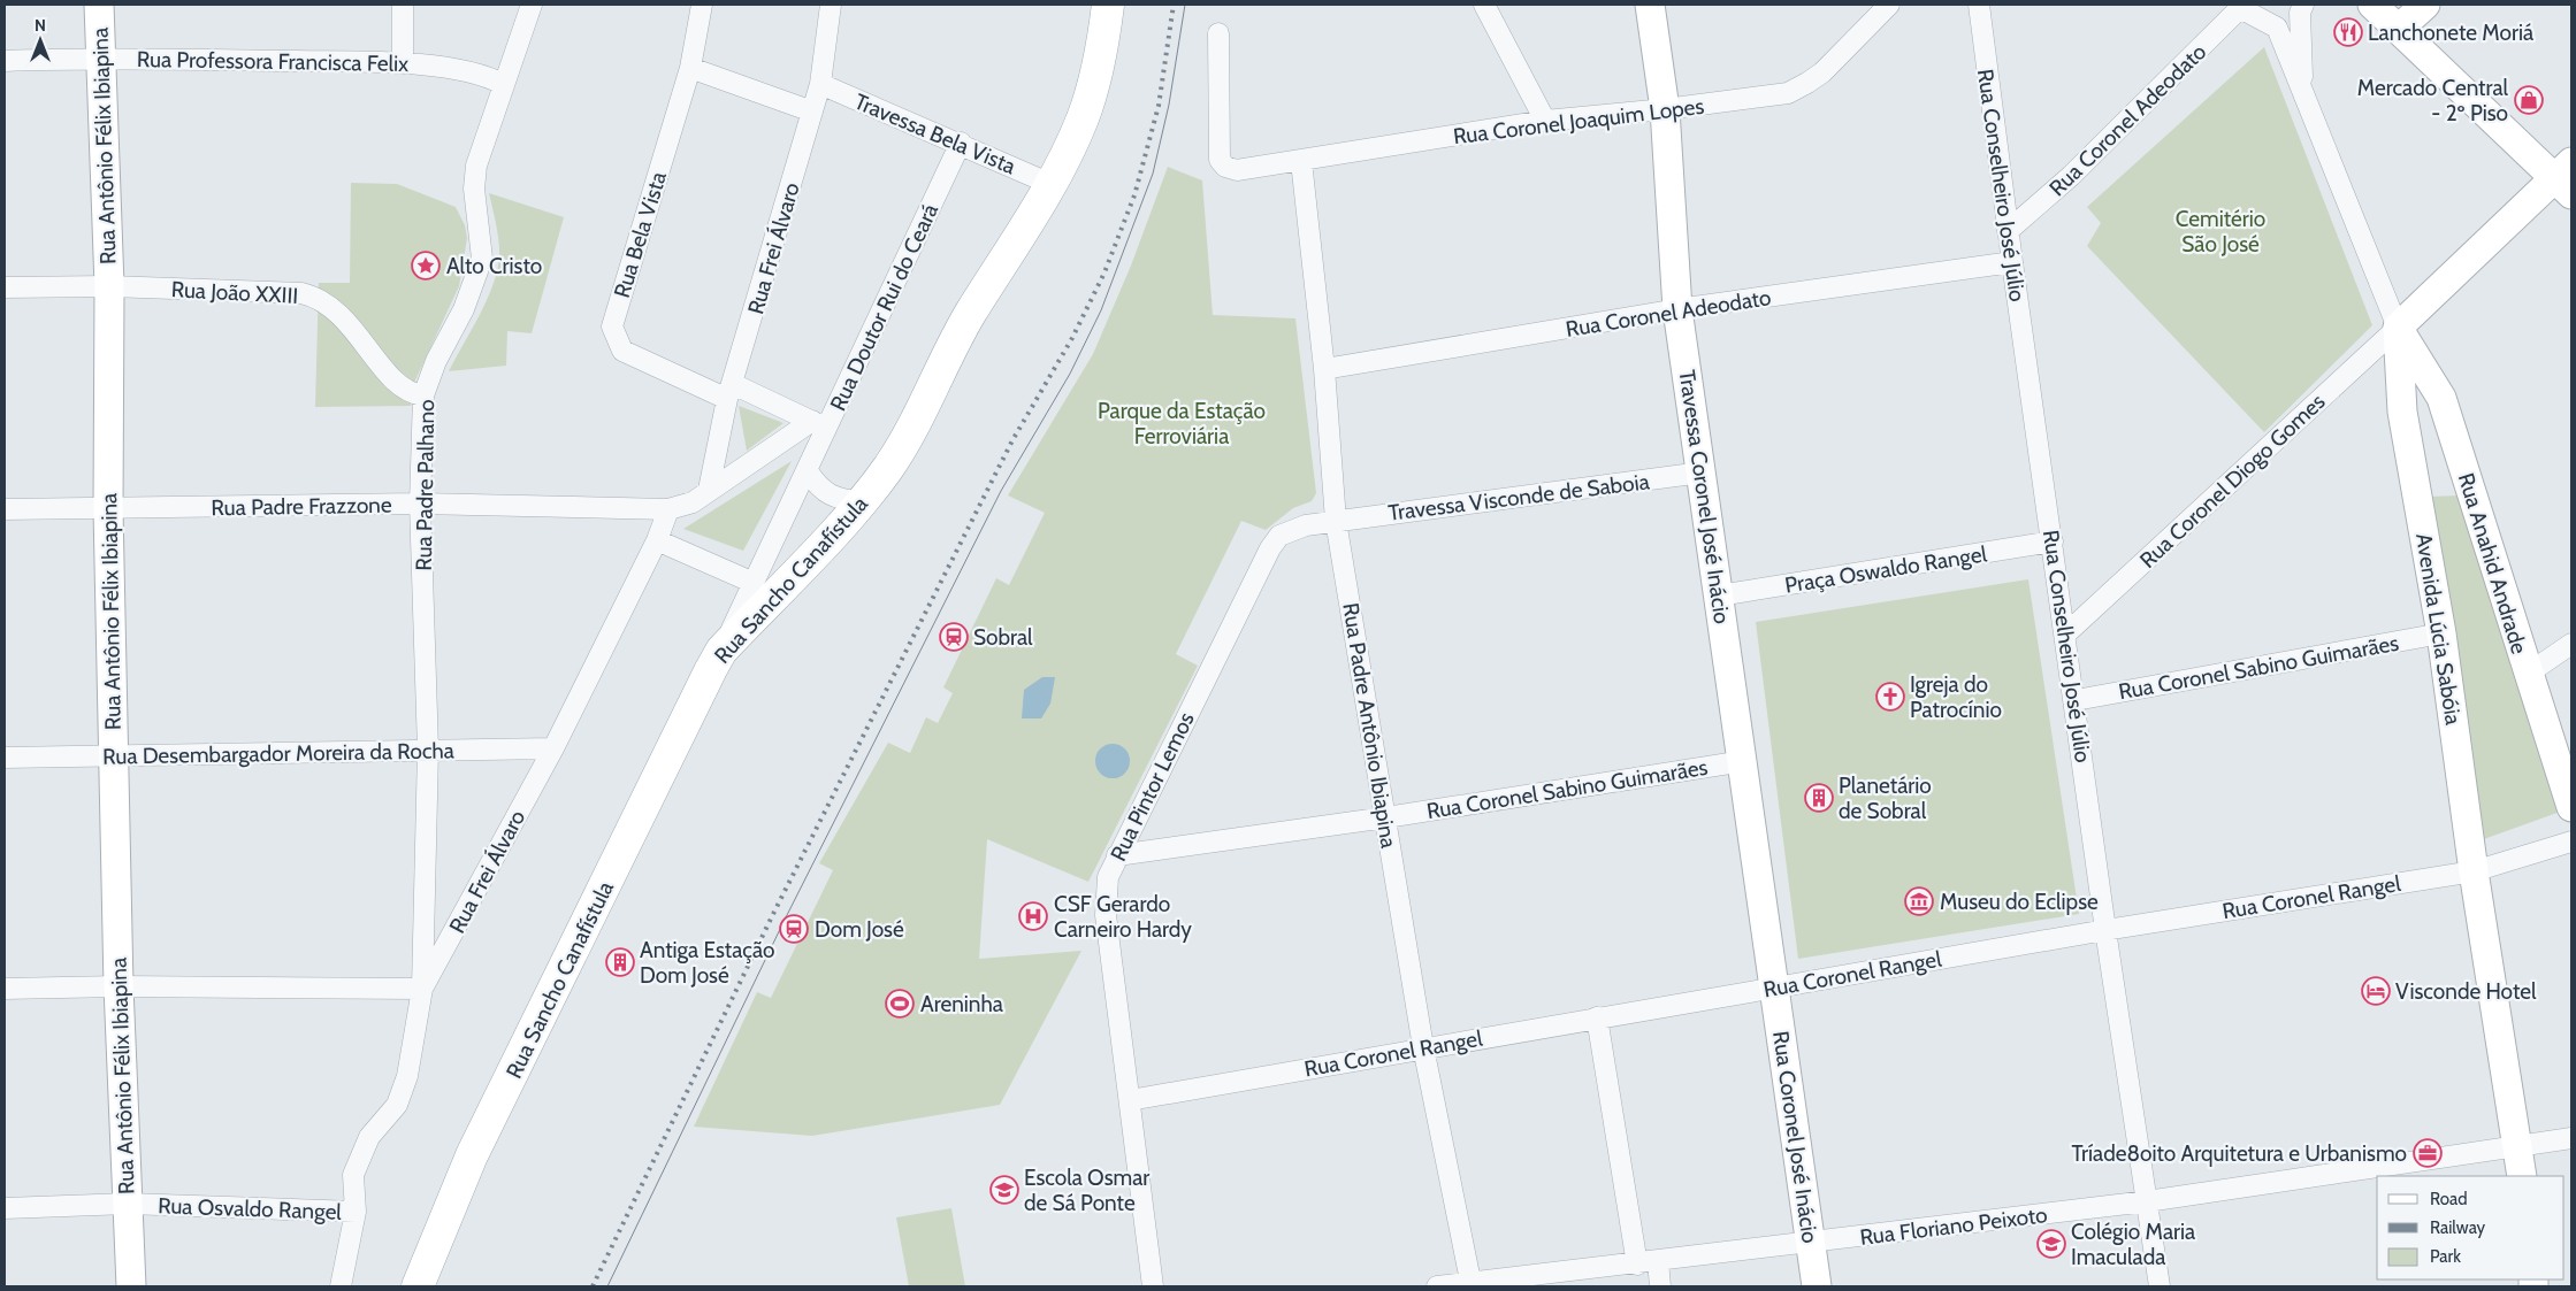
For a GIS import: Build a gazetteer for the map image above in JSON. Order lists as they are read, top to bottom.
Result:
{
  "streets": {
    "main road": ["Rua Sancho Canafístula"],
    "street": [
      "Rua Professora Francisca Felix",
      "Rua Coronel Adeodato",
      "Rua Coronel Joaquim Lopes",
      "Travessa Bela Vista",
      "Rua Antônio Félix Ibiapina",
      "Rua Conselheiro José Júlio",
      "Rua Bela Vista",
      "Rua Frei Álvaro",
      "Rua João XXIII",
      "Rua Doutor Rui do Ceará",
      "Rua Coronel Diogo Gomes",
      "Rua Padre Palhano",
      "Travessa Visconde de Saboia",
      "Travessa Coronel José Inácio",
      "Rua Padre Frazzone",
      "Rua Anahid Andrade",
      "Praça Oswaldo Rangel",
      "Avenida Lúcia Sabóia",
      "Rua Coronel Sabino Guimarães",
      "Rua Padre Antônio Ibiapina",
      "Rua Desembargador Moreira da Rocha",
      "Rua Pintor Lemos",
      "Rua Coronel Rangel",
      "Rua Coronel José Inácio",
      "Rua Osvaldo Rangel",
      "Rua Floriano Peixoto"
    ]
  },
  "crossings": [
    ["Rua Professora Francisca Felix", "Rua Antônio Félix Ibiapina"],
    ["Rua Professora Francisca Felix", "Rua Padre Palhano"],
    ["Rua Coronel Adeodato", "Rua Conselheiro José Júlio"],
    ["Rua Coronel Adeodato", "Travessa Coronel José Inácio"],
    ["Rua Coronel Adeodato", "Avenida Lúcia Sabóia"],
    ["Rua Coronel Adeodato", "Rua Padre Antônio Ibiapina"],
    ["Rua Coronel Joaquim Lopes", "Travessa Coronel José Inácio"],
    ["Rua Coronel Joaquim Lopes", "Rua Padre Antônio Ibiapina"],
    ["Travessa Bela Vista", "Rua Frei Álvaro"],
    ["Travessa Bela Vista", "Rua Doutor Rui do Ceará"],
    ["Travessa Bela Vista", "Rua Sancho Canafístula"],
    ["Rua Antônio Félix Ibiapina", "Rua João XXIII"],
    ["Rua Antônio Félix Ibiapina", "Rua Padre Frazzone"],
    ["Rua Antônio Félix Ibiapina", "Rua Desembargador Moreira da Rocha"],
    ["Rua Antônio Félix Ibiapina", "Rua Osvaldo Rangel"],
    ["Rua Conselheiro José Júlio", "Rua Coronel Diogo Gomes"],
    ["Rua Conselheiro José Júlio", "Praça Oswaldo Rangel"],
    ["Rua Conselheiro José Júlio", "Rua Coronel Sabino Guimarães"],
    ["Rua Conselheiro José Júlio", "Rua Coronel Rangel"],
    ["Rua Conselheiro José Júlio", "Rua Floriano Peixoto"],
    ["Rua Bela Vista", "Rua Frei Álvaro"],
    ["Rua Bela Vista", "Rua Doutor Rui do Ceará"],
    ["Rua Frei Álvaro", "Rua Padre Palhano"],
    ["Rua Frei Álvaro", "Rua Padre Frazzone"],
    ["Rua Frei Álvaro", "Rua Desembargador Moreira da Rocha"],
    ["Rua Frei Álvaro", "Rua Osvaldo Rangel"],
    ["Rua João XXIII", "Rua Padre Palhano"],
    ["Rua Doutor Rui do Ceará", "Rua Sancho Canafístula"],
    ["Rua Coronel Diogo Gomes", "Rua Anahid Andrade"],
    ["Rua Coronel Diogo Gomes", "Avenida Lúcia Sabóia"],
    ["Rua Padre Palhano", "Rua Padre Frazzone"],
    ["Rua Padre Palhano", "Rua Desembargador Moreira da Rocha"],
    ["Travessa Visconde de Saboia", "Travessa Coronel José Inácio"],
    ["Travessa Visconde de Saboia", "Rua Padre Antônio Ibiapina"],
    ["Travessa Visconde de Saboia", "Rua Pintor Lemos"],
    ["Travessa Coronel José Inácio", "Praça Oswaldo Rangel"],
    ["Travessa Coronel José Inácio", "Rua Coronel Sabino Guimarães"],
    ["Travessa Coronel José Inácio", "Rua Coronel Rangel"],
    ["Travessa Coronel José Inácio", "Rua Coronel José Inácio"],
    ["Rua Anahid Andrade", "Avenida Lúcia Sabóia"],
    ["Avenida Lúcia Sabóia", "Rua Coronel Sabino Guimarães"],
    ["Avenida Lúcia Sabóia", "Rua Coronel Rangel"],
    ["Avenida Lúcia Sabóia", "Rua Floriano Peixoto"],
    ["Rua Coronel Sabino Guimarães", "Rua Padre Antônio Ibiapina"],
    ["Rua Coronel Sabino Guimarães", "Rua Pintor Lemos"],
    ["Rua Padre Antônio Ibiapina", "Rua Pintor Lemos"],
    ["Rua Padre Antônio Ibiapina", "Rua Coronel Rangel"],
    ["Rua Padre Antônio Ibiapina", "Rua Floriano Peixoto"],
    ["Rua Pintor Lemos", "Rua Coronel Rangel"],
    ["Rua Coronel Rangel", "Rua Coronel José Inácio"],
    ["Rua Coronel José Inácio", "Rua Floriano Peixoto"]
  ],
  "parks": ["Cemitério São José", "Parque da Estação Ferroviária"],
  "places": {
    "restaurant": ["Lanchonete Moriá"],
    "shop": ["Mercado Central - 2º Piso"],
    "place": ["Alto Cristo"],
    "station": ["Sobral", "Dom José"],
    "church": ["Igreja do Patrocínio"],
    "building": ["Planetário de Sobral", "Antiga Estação Dom José"],
    "museum": ["Museu do Eclipse"],
    "hospital": ["CSF Gerardo Carneiro Hardy"],
    "hotel": ["Visconde Hotel"],
    "sports": ["Areninha"],
    "office": ["Tríade8oito Arquitetura e Urbanismo"],
    "school or university": ["Escola Osmar de Sá Ponte", "Colégio Maria Imaculada"]
  },
  "legend": ["Road", "Railway", "Park"],
  "north": "top"
}
